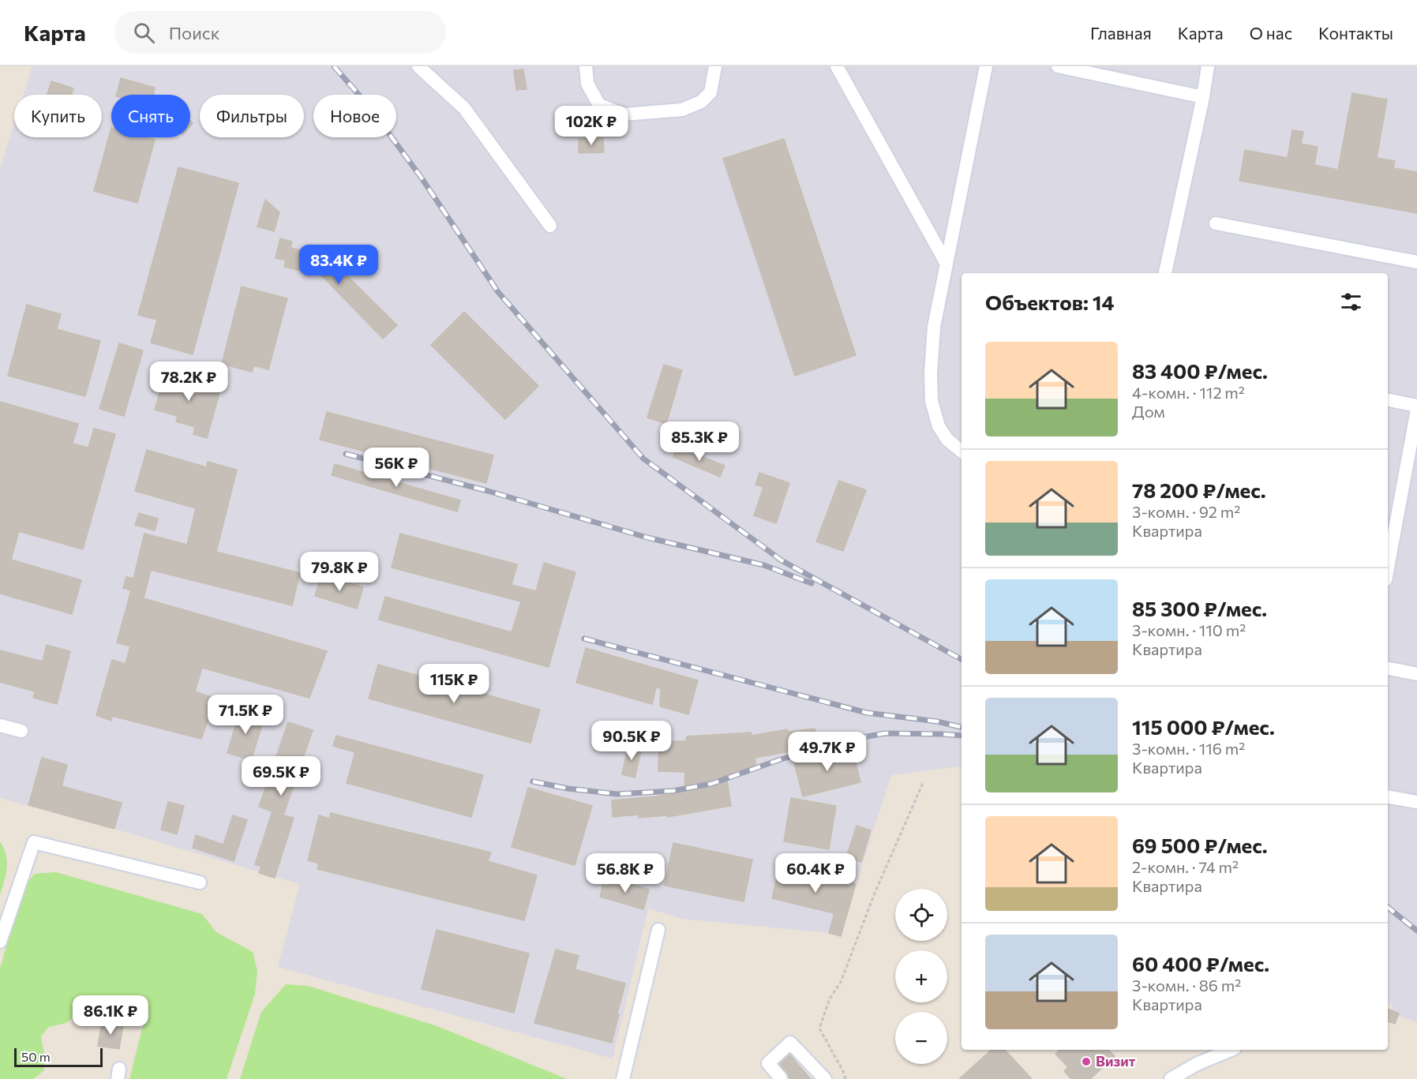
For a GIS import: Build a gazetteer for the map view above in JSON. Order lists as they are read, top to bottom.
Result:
{
  "places": ["Визит"],
  "scale_bar": "50 m",
  "page": {
    "header": "Карта",
    "search": "Поиск",
    "nav": [
      "Главная",
      "Карта",
      "О нас",
      "Контакты"
    ],
    "chip": [
      "Купить",
      "Снять",
      "Фильтры",
      "Новое"
    ],
    "price": [
      "102K ₽",
      "83.4K ₽",
      "78.2K ₽",
      "85.3K ₽",
      "56K ₽",
      "79.8K ₽",
      "115K ₽",
      "71.5K ₽",
      "90.5K ₽",
      "49.7K ₽",
      "69.5K ₽",
      "56.8K ₽",
      "60.4K ₽",
      "86.1K ₽"
    ],
    "heading": "Объектов: 14",
    "list": [
      {
        "name": "83 400 ₽/мес.",
        "note": "4-комн. · 112 m² · Дом"
      },
      {
        "name": "78 200 ₽/мес.",
        "note": "3-комн. · 92 m² · Квартира"
      },
      {
        "name": "85 300 ₽/мес.",
        "note": "3-комн. · 110 m² · Квартира"
      },
      {
        "name": "115 000 ₽/мес.",
        "note": "3-комн. · 116 m² · Квартира"
      },
      {
        "name": "69 500 ₽/мес.",
        "note": "2-комн. · 74 m² · Квартира"
      },
      {
        "name": "60 400 ₽/мес.",
        "note": "3-комн. · 86 m² · Квартира"
      }
    ],
    "map_buttons": ["+", "−"],
    "scale": "50 m"
  }
}
